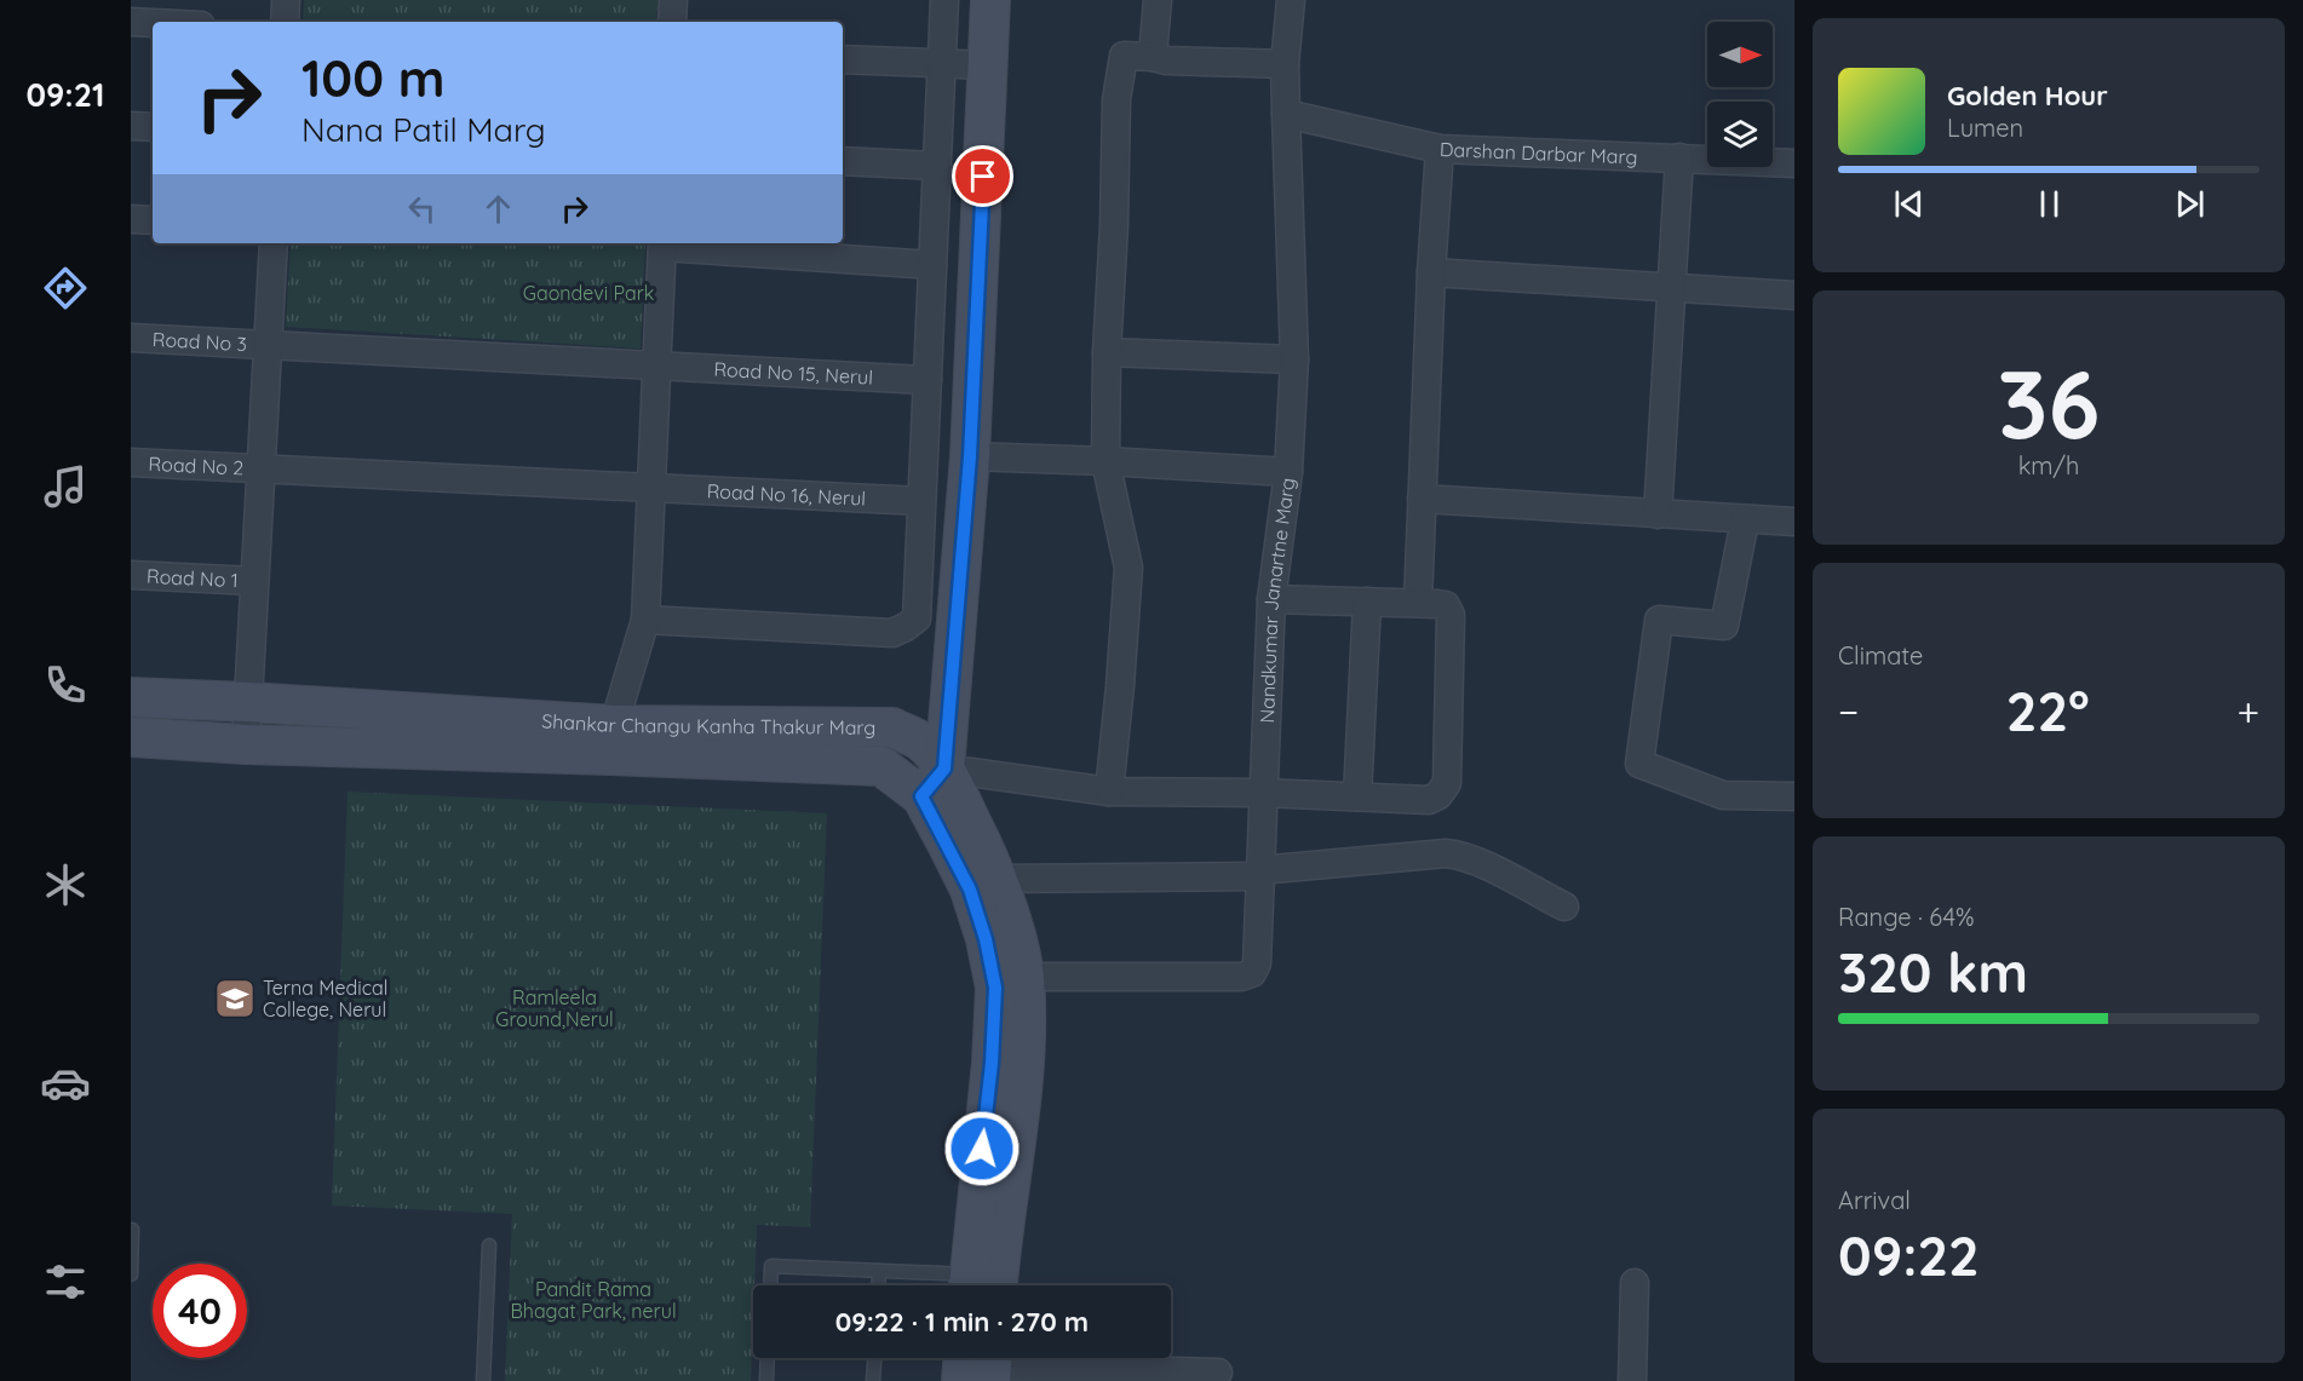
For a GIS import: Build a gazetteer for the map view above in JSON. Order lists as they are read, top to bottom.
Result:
{
  "streets": {
    "street": [
      "Darshan Darbar Marg",
      "Road No 3",
      "Road No 15, Nerul",
      "Road No 2",
      "Road No 16, Nerul",
      "Road No 1",
      "Nandkumar Janartne Marg",
      "Shankar Changu Kanha Thakur Marg"
    ]
  },
  "crossings": [
    ["Darshan Darbar Marg", "Nandkumar Janartne Marg"],
    ["Road No 3", "Road No 15, Nerul"],
    ["Road No 2", "Road No 16, Nerul"],
    ["Nandkumar Janartne Marg", "Shankar Changu Kanha Thakur Marg"]
  ],
  "parks": ["Gaondevi Park", "Ramleela Ground,Nerul", "Pandit Rama Bhagat Park, nerul"],
  "places": {
    "school or university": ["Terna Medical College, Nerul"]
  },
  "north": "right",
  "page": {
    "tabs": "09:21",
    "turn": ["100 m", "Nana Patil Marg"],
    "song": ["Golden Hour", "Lumen"],
    "tile": [
      ["36", "km/h"],
      "Climate",
      ["Range · 64%", "320 km"],
      ["Arrival", "09:22"]
    ],
    "heat": ["−", "22°", "+"],
    "limit": "40",
    "trip": "09:22 · 1 min · 270 m"
  }
}
